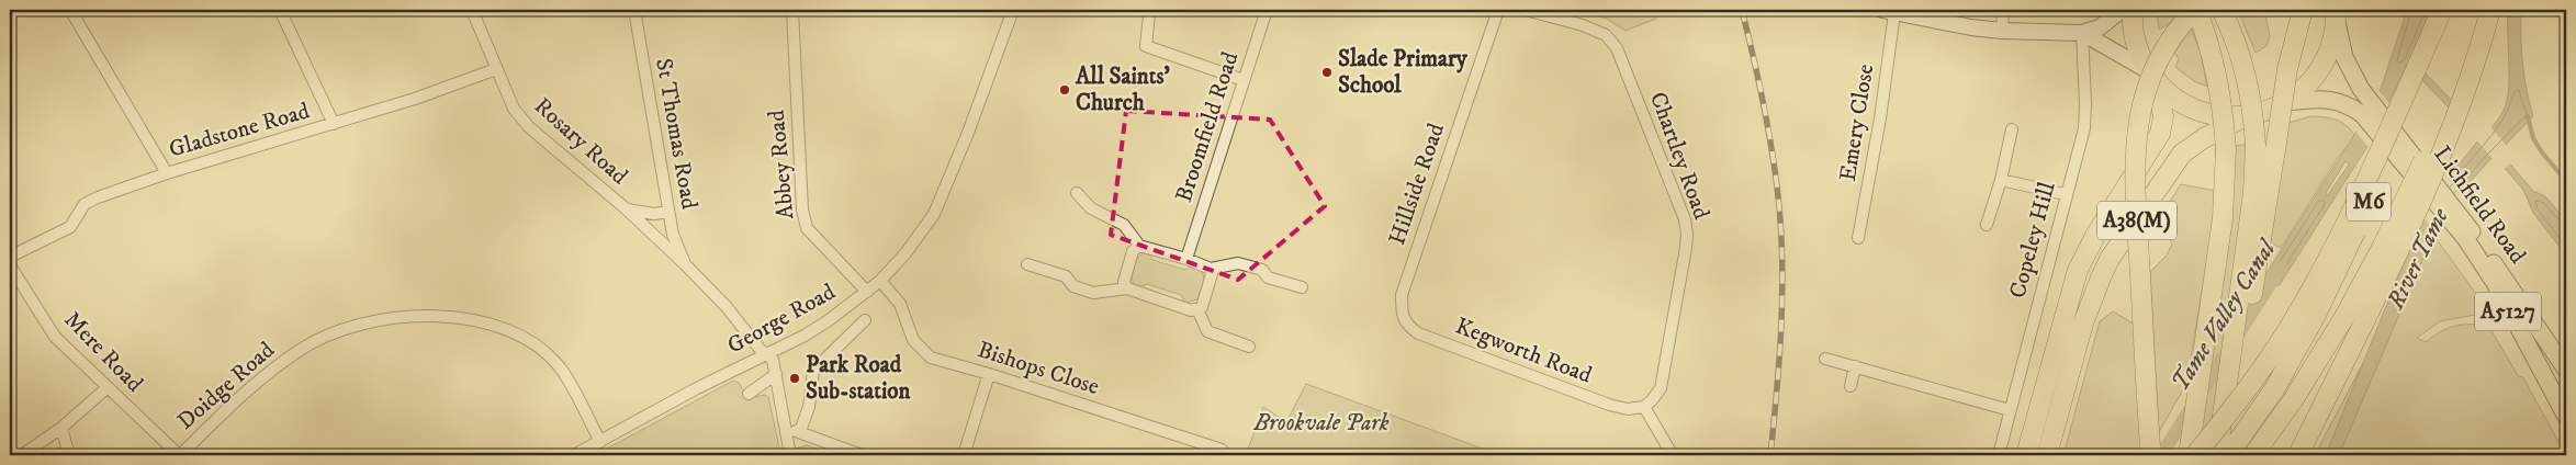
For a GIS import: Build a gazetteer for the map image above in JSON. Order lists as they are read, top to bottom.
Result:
{
  "streets": {
    "highway": ["M6", "A38(M)"],
    "main road": ["Lichfield Road", "A5127"],
    "street": [
      "Emery Close",
      "Broomfield Road",
      "Gladstone Road",
      "St Thomas Road",
      "Rosary Road",
      "Chartley Road",
      "Abbey Road",
      "Hillside Road",
      "Copeley Hill",
      "George Road",
      "Kegworth Road",
      "Mere Road",
      "Bishops Close",
      "Doidge Road"
    ]
  },
  "crossings": [
    ["Gladstone Road", "Rosary Road"],
    ["St Thomas Road", "Rosary Road"],
    ["Rosary Road", "George Road"],
    ["Chartley Road", "Kegworth Road"],
    ["Abbey Road", "George Road"],
    ["Hillside Road", "Kegworth Road"],
    ["Lichfield Road", "A5127"],
    ["George Road", "Bishops Close"],
    ["George Road", "Doidge Road"],
    ["Mere Road", "Doidge Road"]
  ],
  "water": ["River Tame", "Tame Valley Canal"],
  "parks": ["Brookvale Park"],
  "places": ["Slade Primary School", "All Saints' Church", "Park Road Sub-station"]
}
